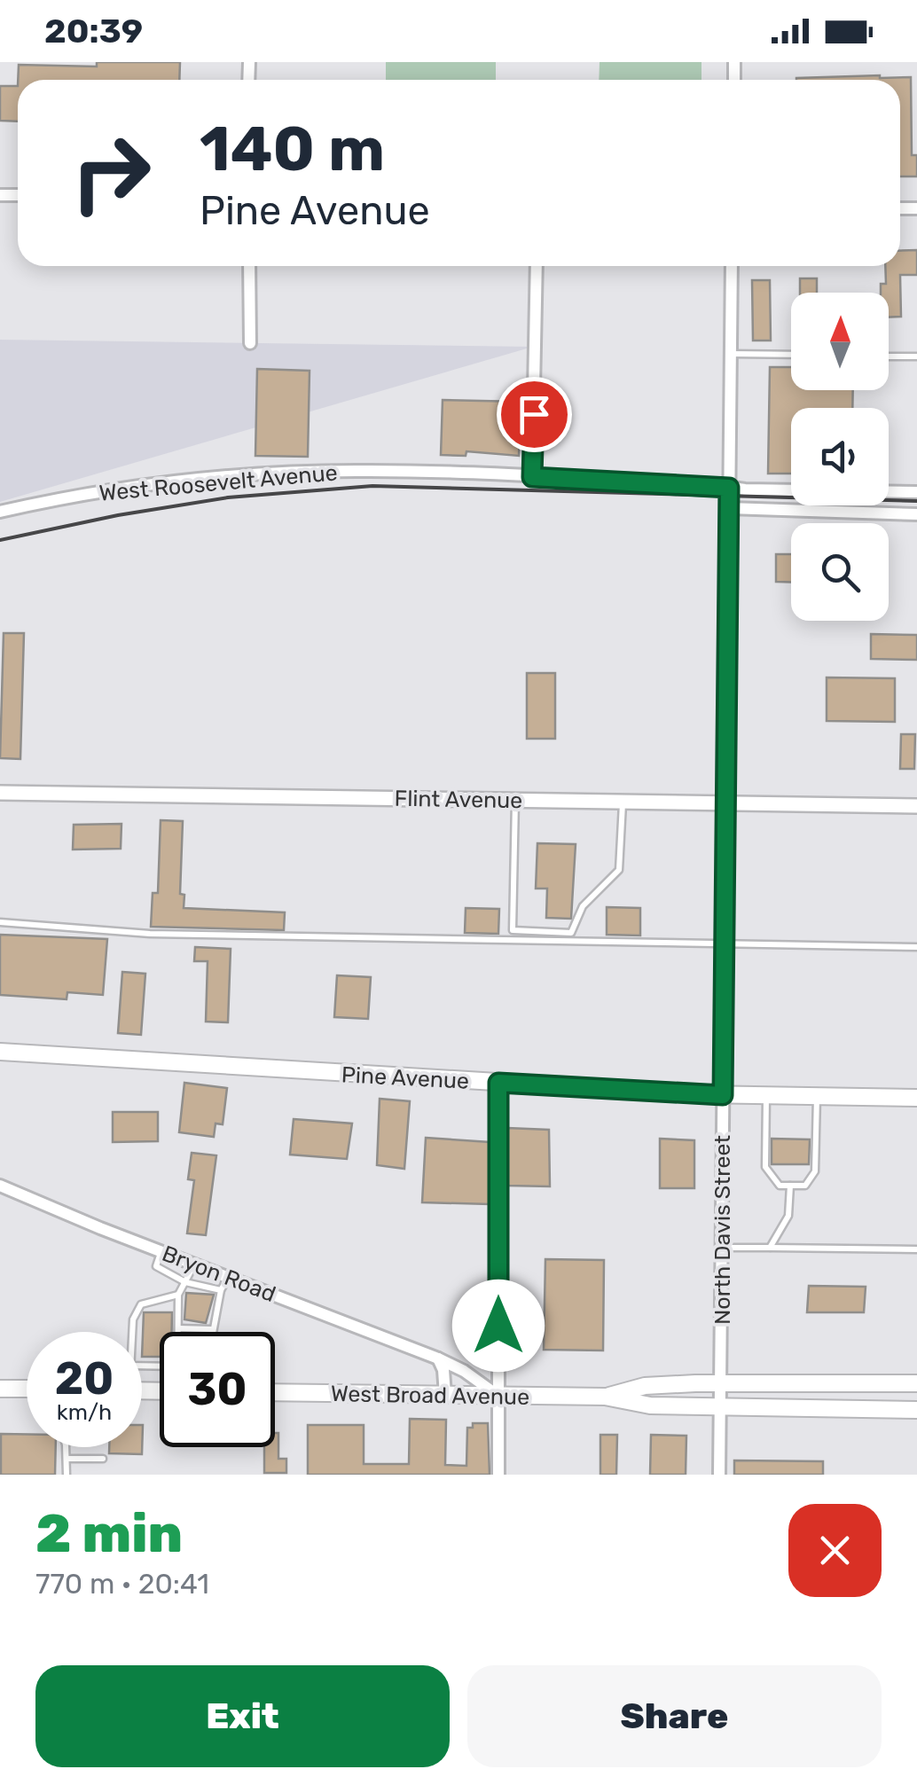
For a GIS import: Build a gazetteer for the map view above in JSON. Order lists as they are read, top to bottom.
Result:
{
  "streets": {
    "main road": ["Pine Avenue", "West Broad Avenue"],
    "street": [
      "West Roosevelt Avenue",
      "Flint Avenue",
      "North Davis Street",
      "Bryon Road"
    ]
  },
  "crossings": [
    ["West Roosevelt Avenue", "North Davis Street"],
    ["Flint Avenue", "North Davis Street"],
    ["Pine Avenue", "North Davis Street"],
    ["North Davis Street", "West Broad Avenue"],
    ["Bryon Road", "West Broad Avenue"]
  ],
  "north": "top",
  "page": {
    "status": "20:39",
    "turn": ["140 m", "Pine Avenue"],
    "speed": "20 km/h",
    "limit": "30",
    "heading": ["2 min", "770 m · 20:41"],
    "buttons": ["Exit", "Share"]
  }
}
